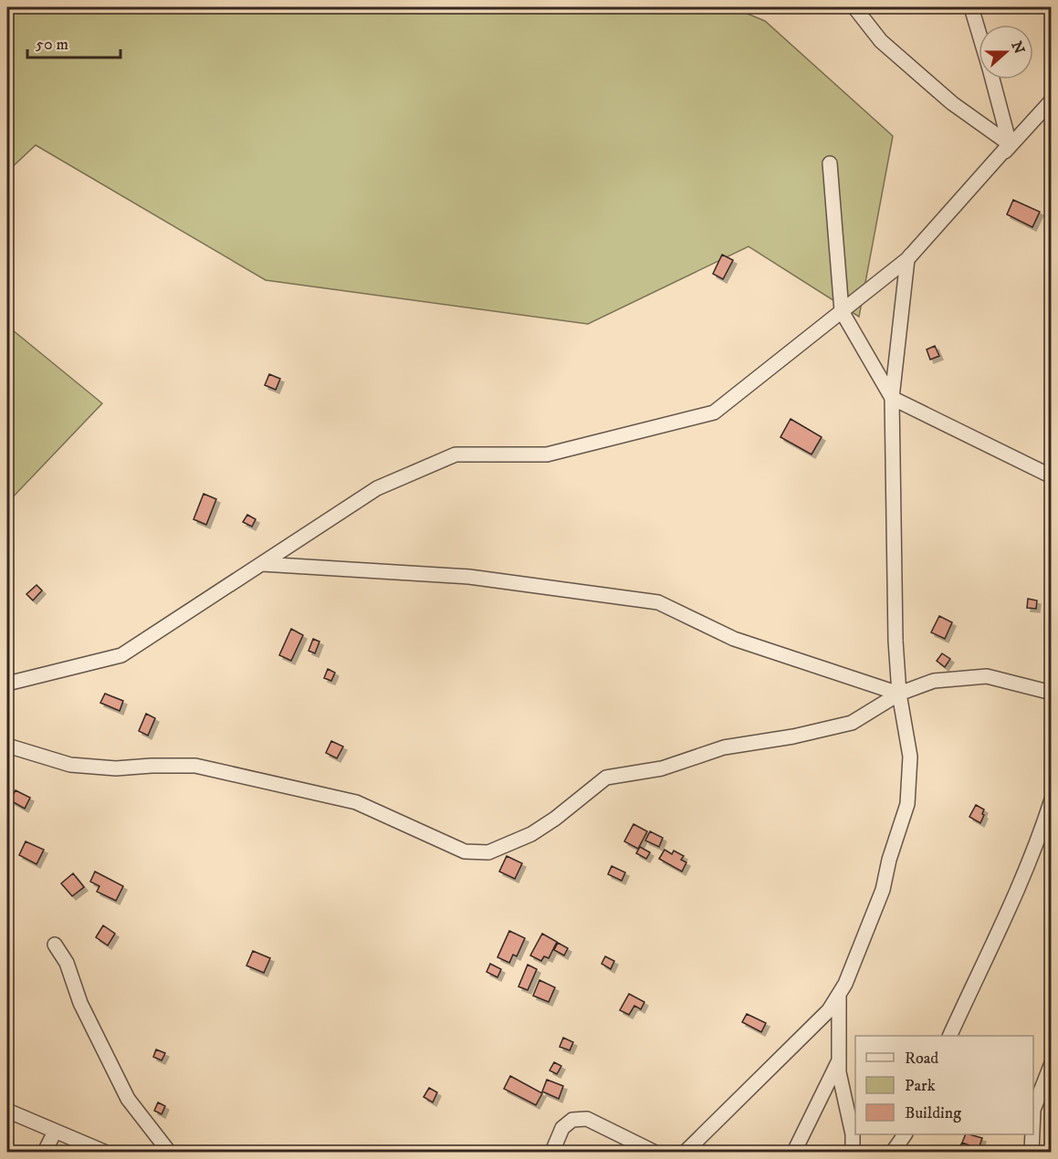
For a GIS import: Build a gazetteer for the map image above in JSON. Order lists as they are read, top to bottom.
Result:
{
  "legend": ["Road", "Park", "Building"],
  "scale_bar": "50 m",
  "north": "right"
}
